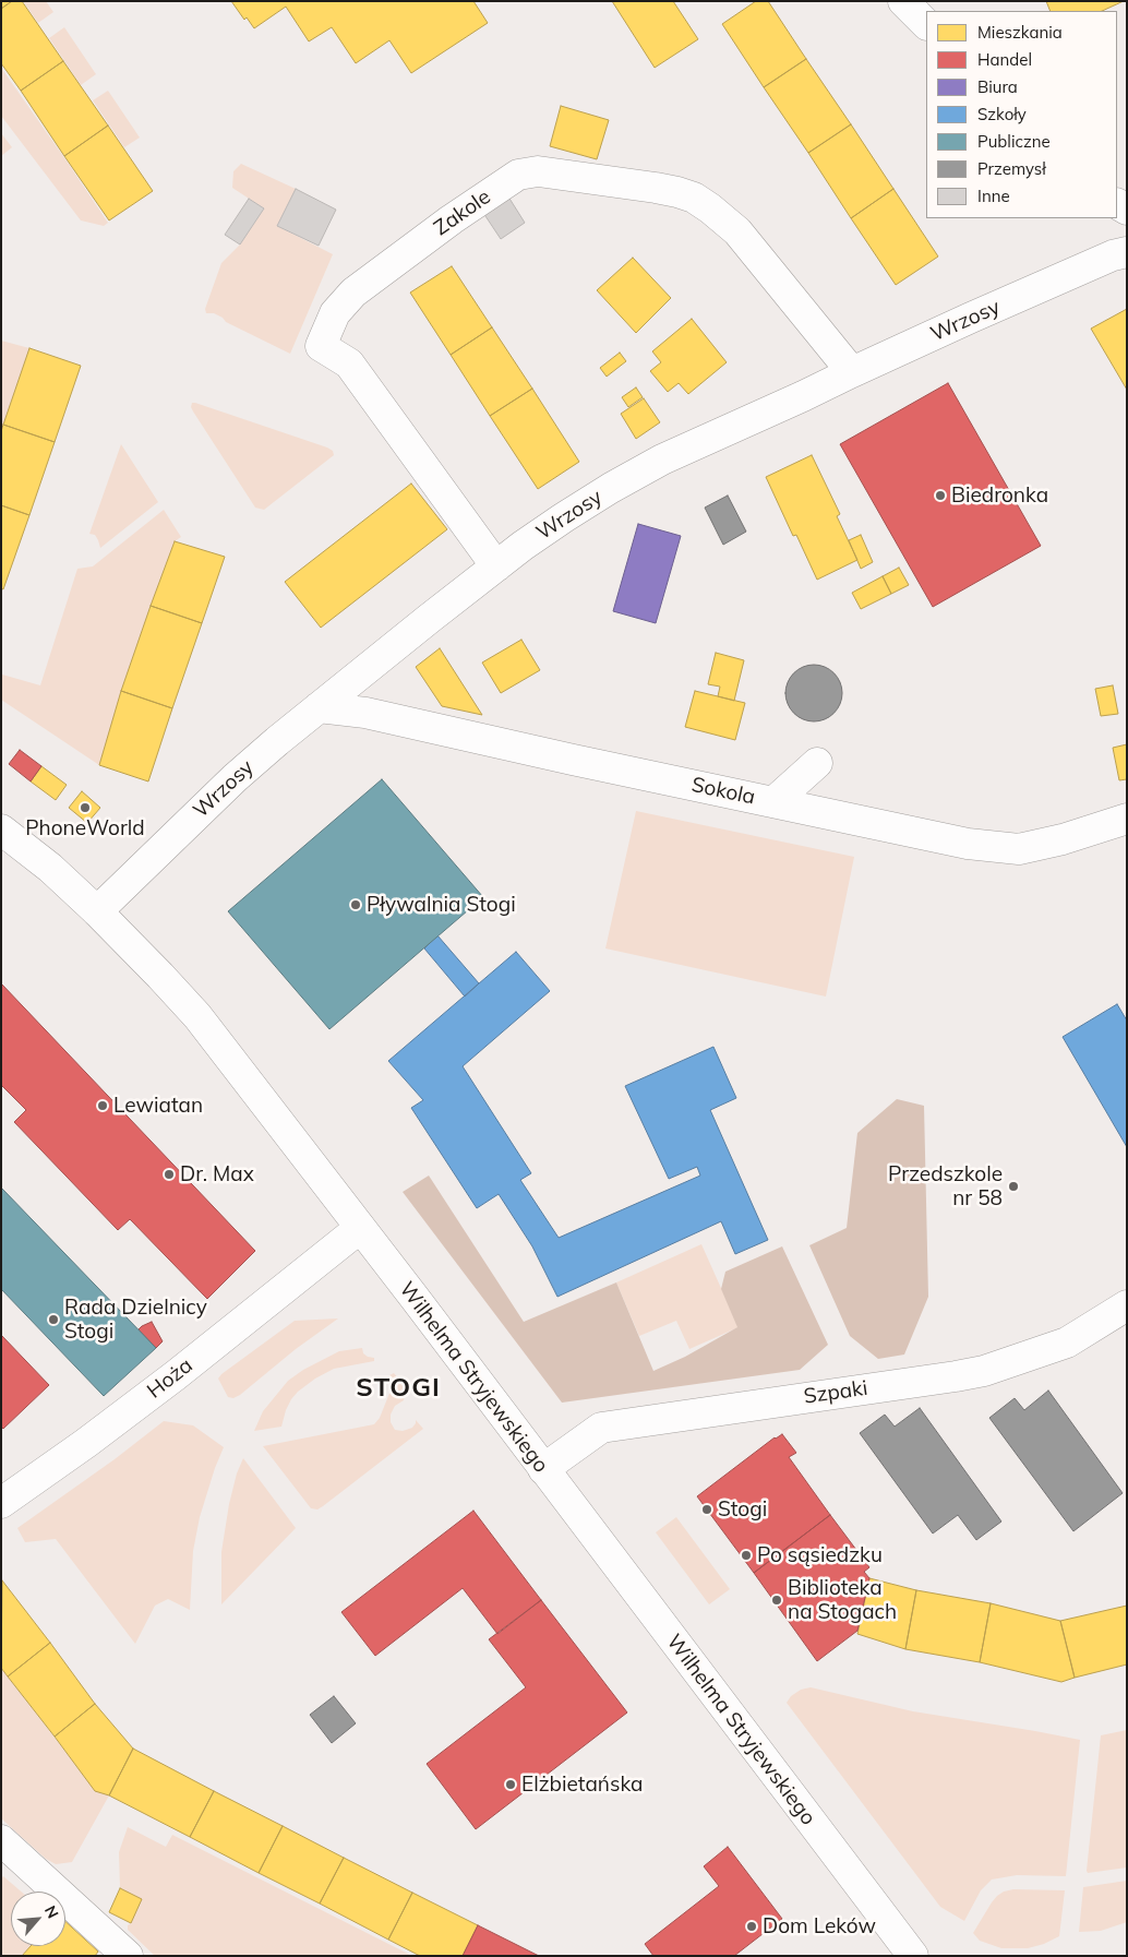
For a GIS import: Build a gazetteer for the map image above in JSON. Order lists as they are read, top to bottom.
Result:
{
  "streets": {
    "street": [
      "Zakole",
      "Wrzosy",
      "Sokola",
      "Wilhelma Stryjewskiego",
      "Hoża",
      "Szpaki"
    ]
  },
  "crossings": [
    ["Zakole", "Wrzosy"],
    ["Wrzosy", "Sokola"],
    ["Wrzosy", "Wilhelma Stryjewskiego"],
    ["Wilhelma Stryjewskiego", "Hoża"],
    ["Wilhelma Stryjewskiego", "Szpaki"]
  ],
  "districts": ["STOGI"],
  "places": [
    "Biedronka",
    "PhoneWorld",
    "Pływalnia Stogi",
    "Lewiatan",
    "Dr. Max",
    "Przedszkole nr 58",
    "Rada Dzielnicy Stogi",
    "Stogi",
    "Po sąsiedzku",
    "Biblioteka na Stogach",
    "Elżbietańska",
    "Dom Leków"
  ],
  "legend": [
    "Mieszkania",
    "Handel",
    "Biura",
    "Szkoły",
    "Publiczne",
    "Przemysł",
    "Inne"
  ],
  "north": "top right"
}
